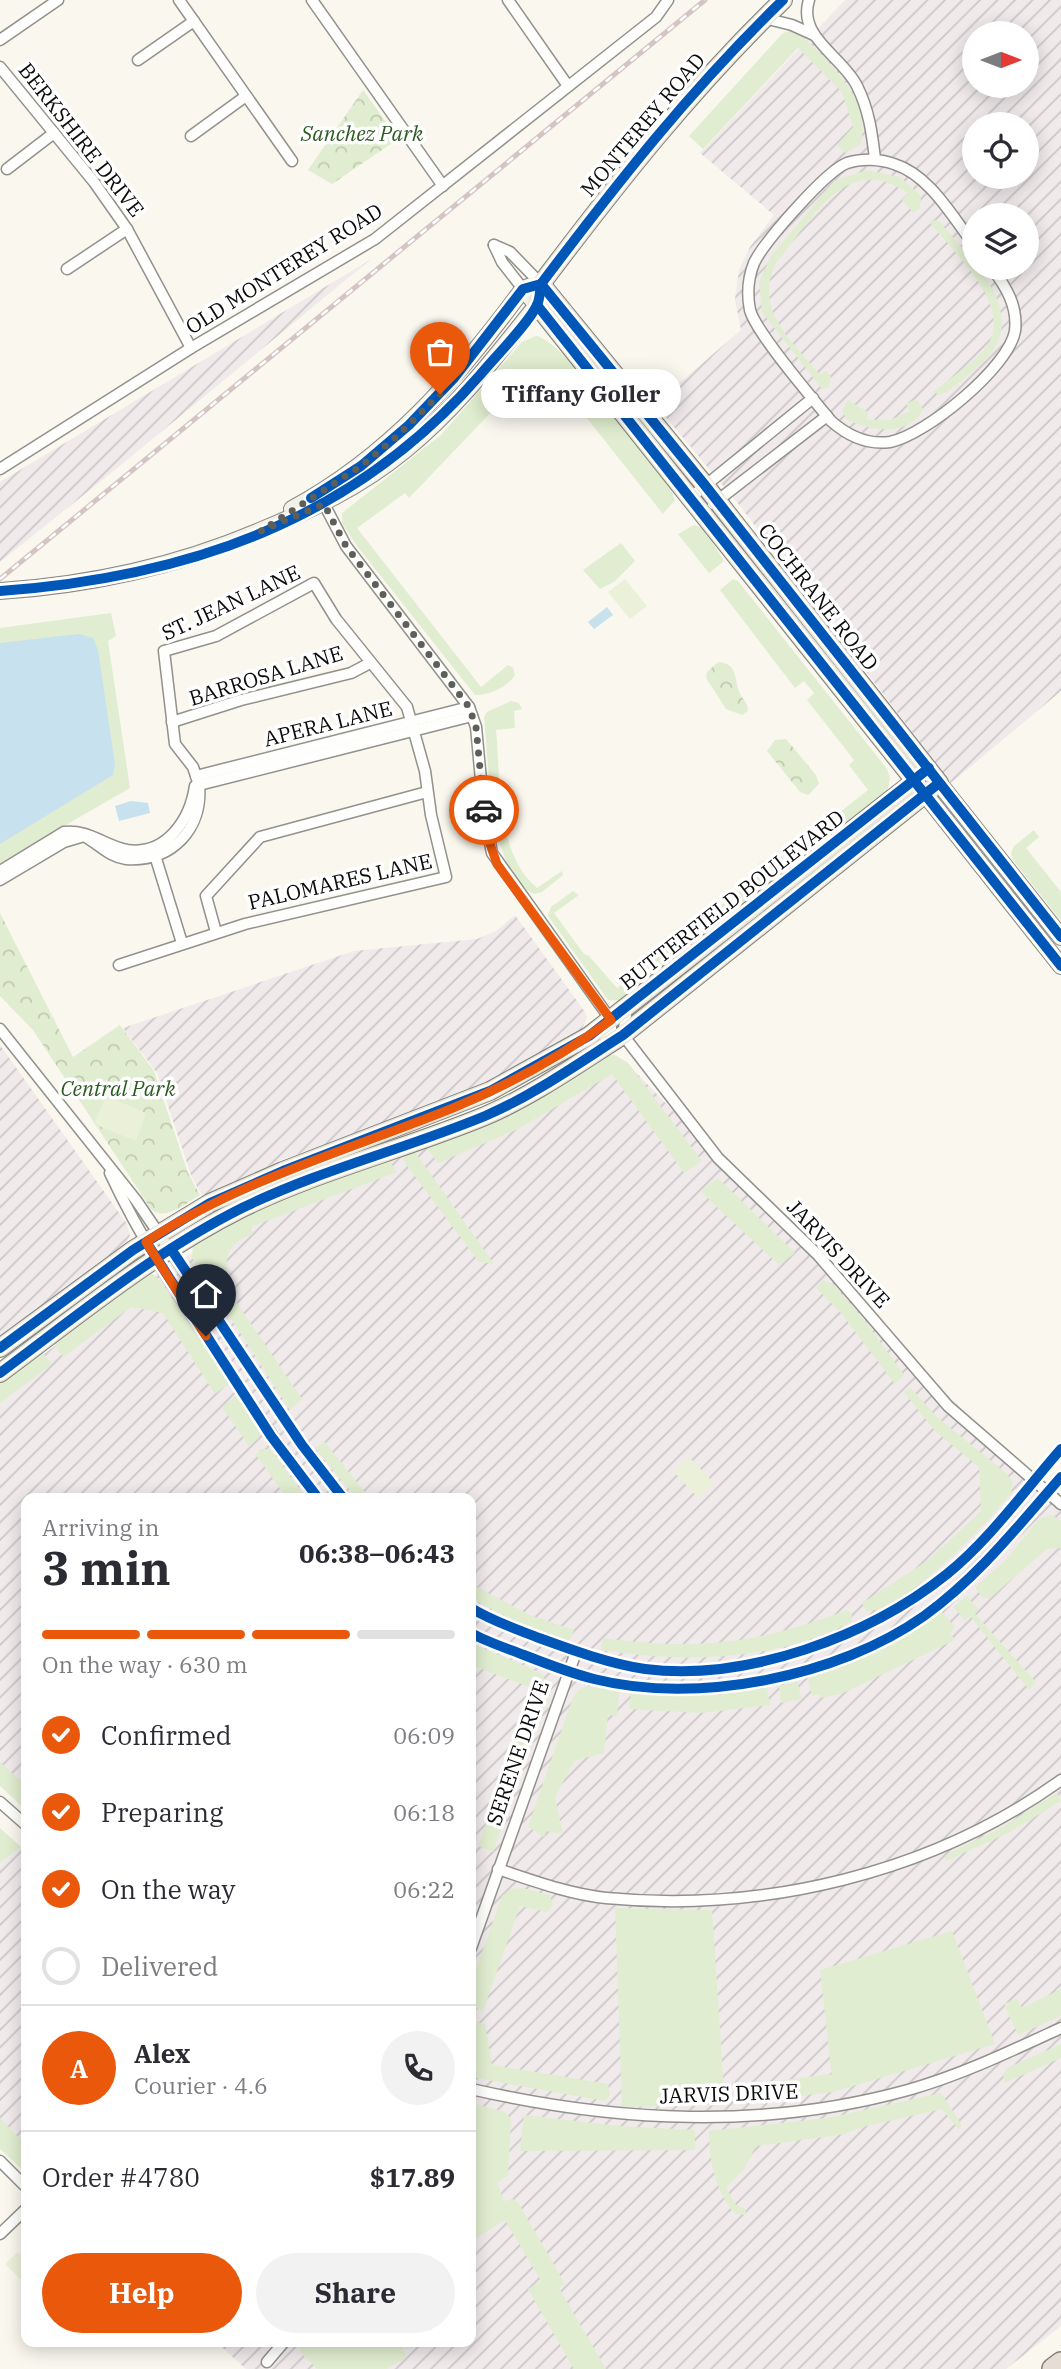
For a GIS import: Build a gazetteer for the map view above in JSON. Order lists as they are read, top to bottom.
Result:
{
  "streets": {
    "main road": ["MONTEREY ROAD", "COCHRANE ROAD", "BUTTERFIELD BOULEVARD"],
    "street": [
      "BERKSHIRE DRIVE",
      "OLD MONTEREY ROAD",
      "ST. JEAN LANE",
      "BARROSA LANE",
      "APERA LANE",
      "PALOMARES LANE",
      "JARVIS DRIVE",
      "SERENE DRIVE"
    ]
  },
  "crossings": [
    ["MONTEREY ROAD", "COCHRANE ROAD"],
    ["BERKSHIRE DRIVE", "OLD MONTEREY ROAD"],
    ["COCHRANE ROAD", "BUTTERFIELD BOULEVARD"],
    ["ST. JEAN LANE", "BARROSA LANE"],
    ["ST. JEAN LANE", "APERA LANE"],
    ["ST. JEAN LANE", "PALOMARES LANE"],
    ["APERA LANE", "PALOMARES LANE"],
    ["BUTTERFIELD BOULEVARD", "JARVIS DRIVE"]
  ],
  "parks": ["Sanchez Park", "Central Park"],
  "places": ["Tiffany Goller"],
  "north": "right",
  "page": {
    "bubble": "Tiffany Goller",
    "heading": ["3 min", "Arriving in", "06:38–06:43"],
    "panel": [
      "Alex",
      "Courier · 4.6",
      "Order #4780",
      "$17.89"
    ],
    "bar": "On the way · 630 m",
    "list": [
      ["Confirmed", "06:09"],
      ["Preparing", "06:18"],
      ["On the way", "06:22"],
      "Delivered"
    ],
    "round": "A",
    "buttons": ["Help", "Share"]
  }
}
